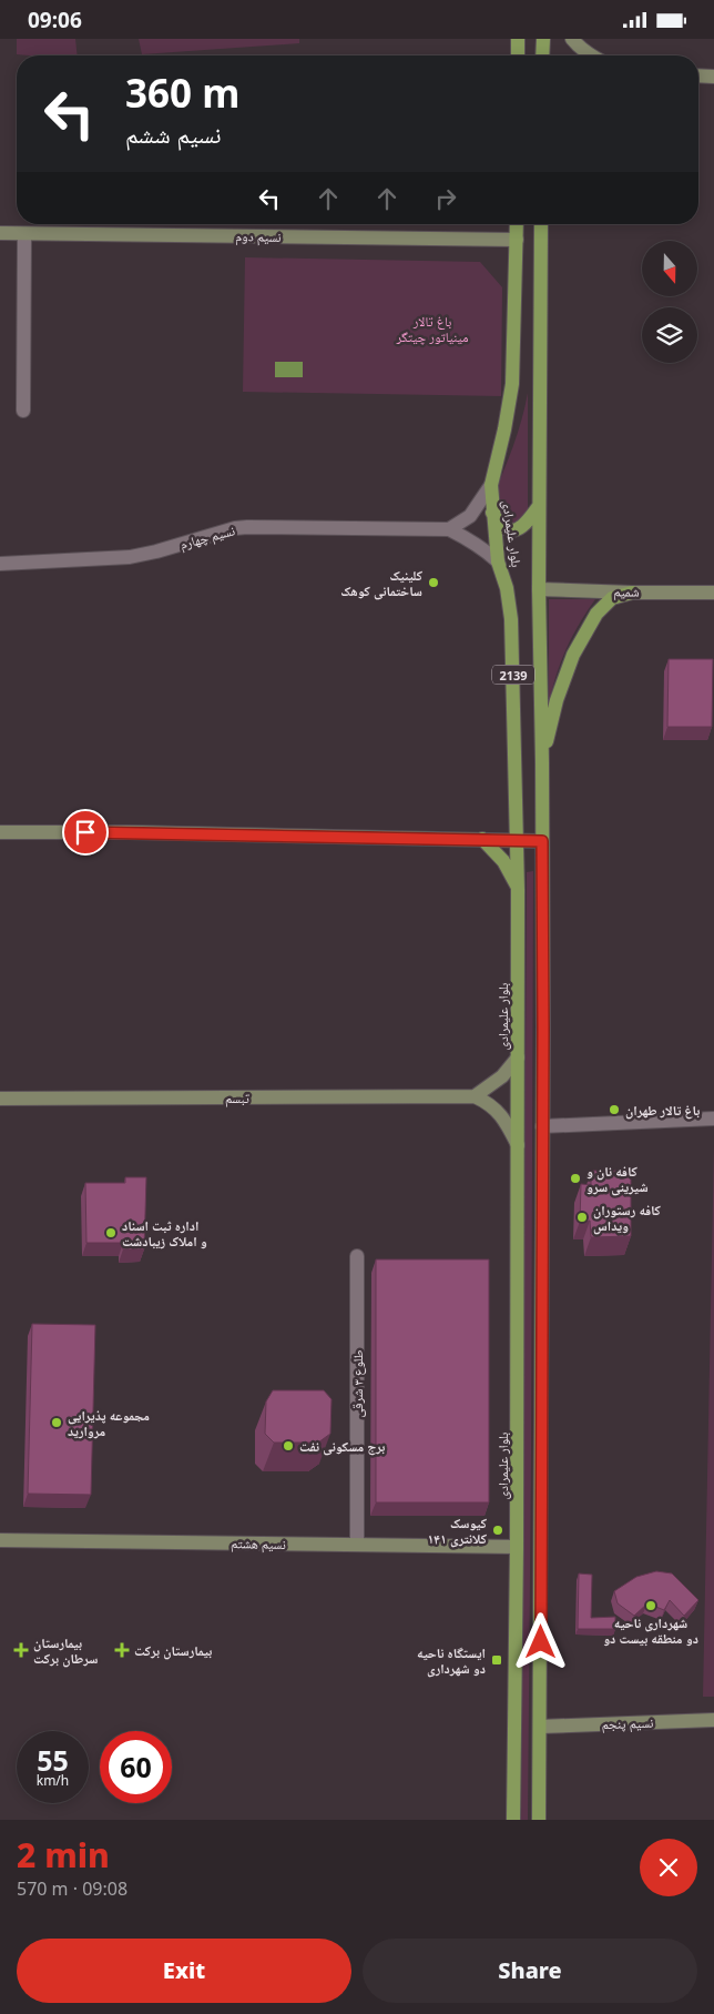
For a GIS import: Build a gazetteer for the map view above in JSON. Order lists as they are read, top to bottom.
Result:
{
  "streets": {
    "main road": ["بلوار علیمرادی", "2139"],
    "street": [
      "نسیم دوم",
      "نسیم چهارم",
      "شمیم",
      "تبسم",
      "طلوع ۳ شرقی",
      "نسیم هشتم",
      "نسیم پنجم"
    ]
  },
  "crossings": [
    ["نسیم دوم", "بلوار علیمرادی"],
    ["بلوار علیمرادی", "نسیم چهارم"],
    ["بلوار علیمرادی", "شمیم"],
    ["بلوار علیمرادی", "نسیم هشتم"],
    ["بلوار علیمرادی", "نسیم پنجم"],
    ["طلوع ۳ شرقی", "نسیم هشتم"]
  ],
  "parks": ["باغ تالار مینیاتور چیتگر"],
  "places": {
    "other": [
      "کلینیک ساختمانی کوهک",
      "باغ تالار طهران",
      "کافه نان و شیرینی سرو",
      "کافه رستوران ویداس",
      "اداره ثبت اسناد و املاک زیبادشت",
      "مجموعه پذیرایی مروارید",
      "برج مسکونی نفت",
      "کیوسک کلانتری ۱۴۱",
      "شهرداری ناحیه دو منطقه بیست دو"
    ],
    "health": ["بیمارستان سرطان برکت", "بیمارستان برکت"],
    "transit": ["ایستگاه ناحیه دو شهرداری"]
  },
  "north": "bottom",
  "page": {
    "status": "09:06",
    "turn": ["360 m", "نسیم ششم"],
    "speed": "55 km/h",
    "limit": "60",
    "heading": ["2 min", "570 m · 09:08"],
    "buttons": ["Exit", "Share"]
  }
}
